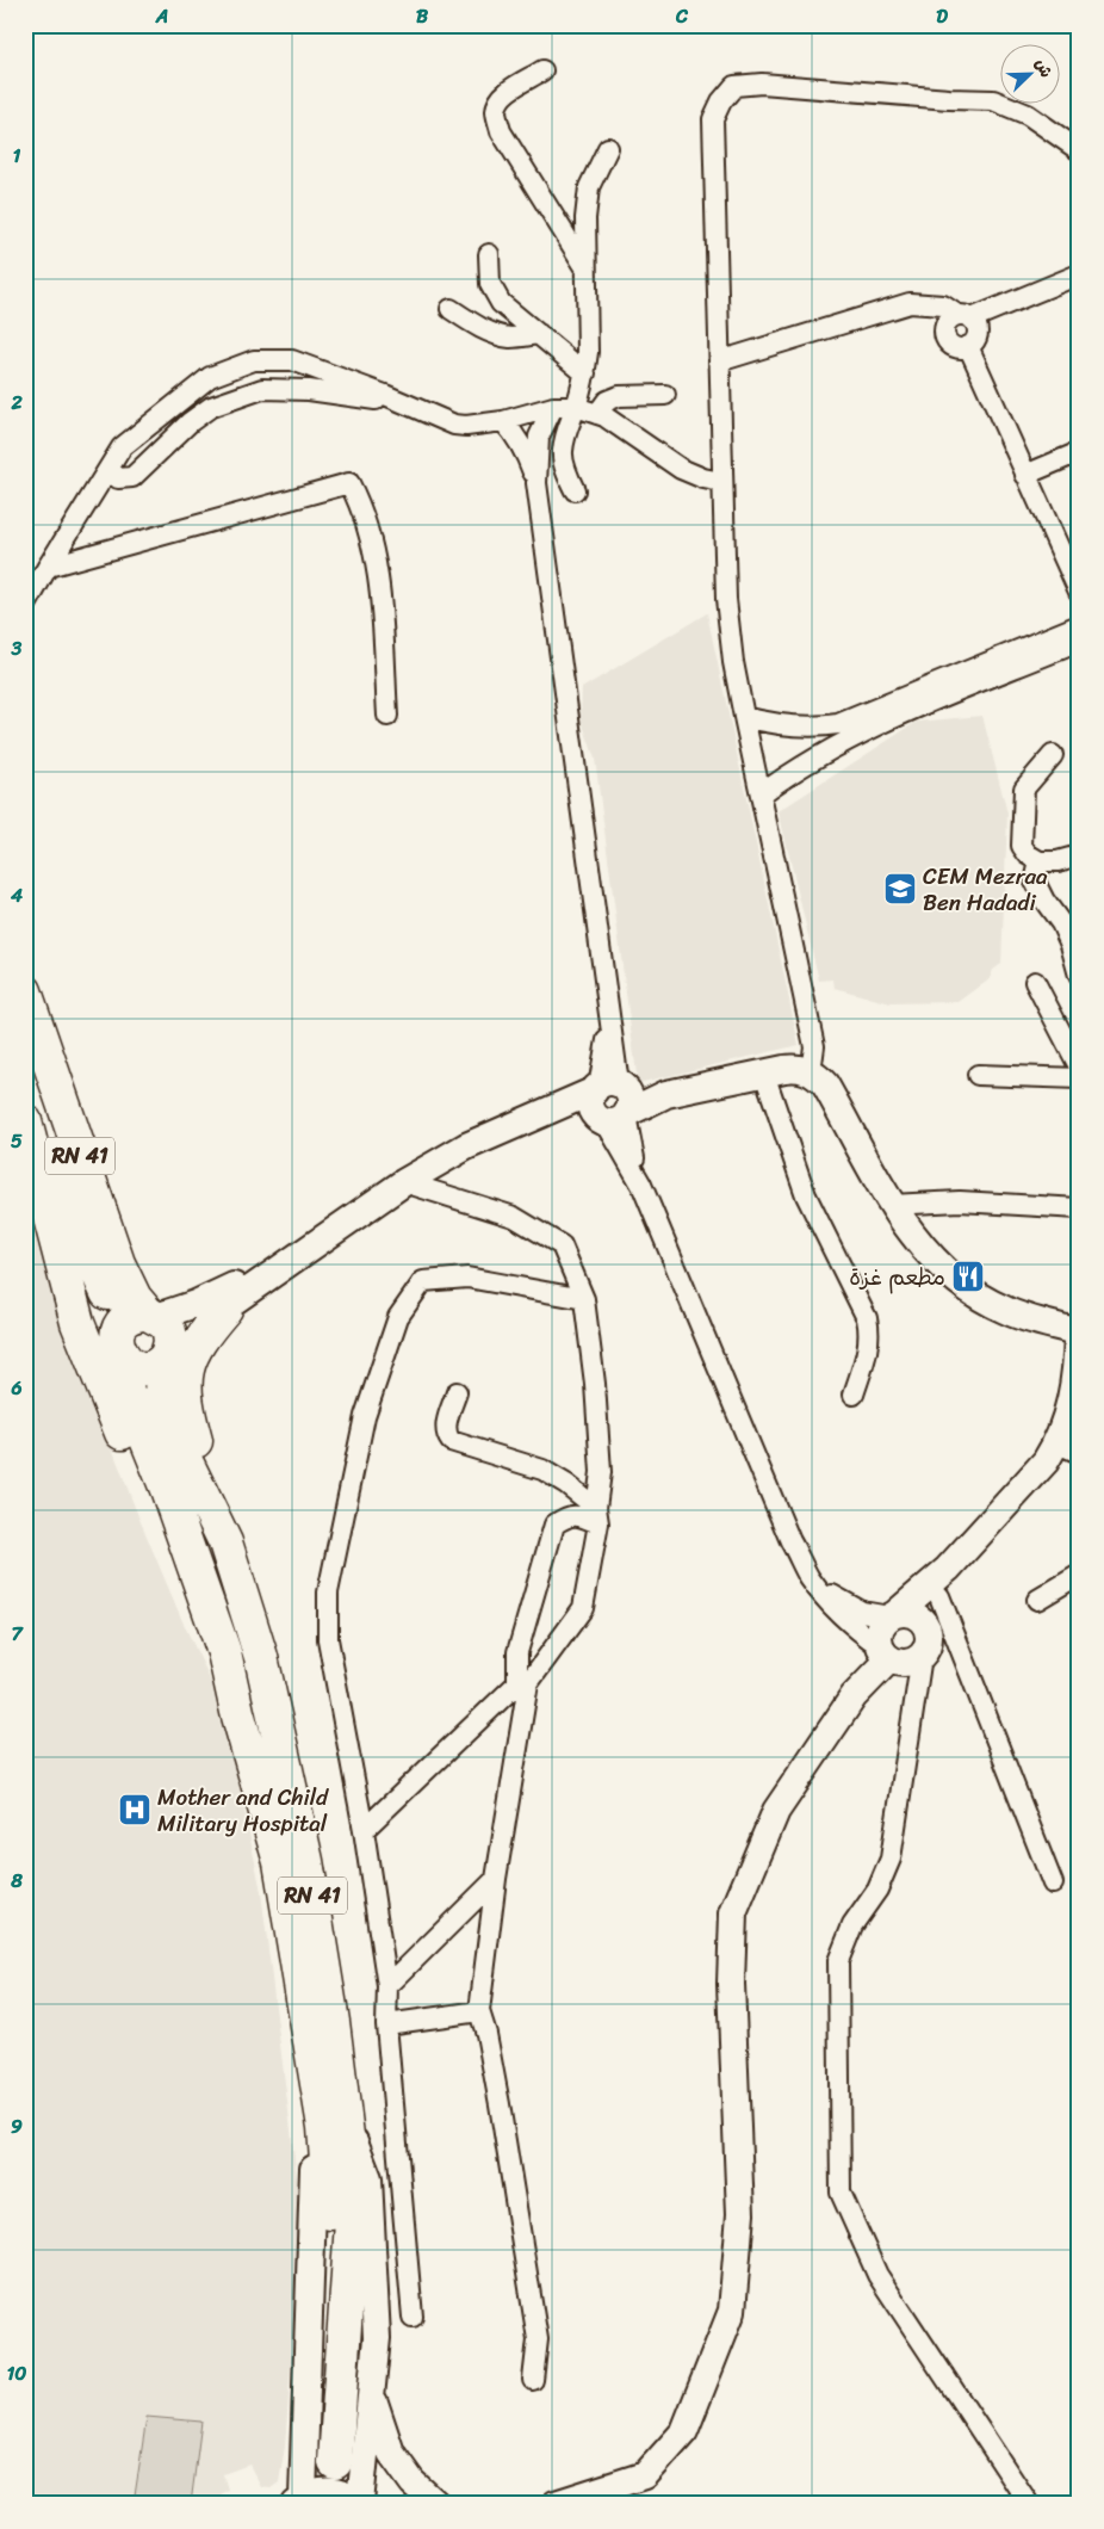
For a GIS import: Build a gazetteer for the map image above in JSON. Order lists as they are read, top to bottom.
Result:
{
  "streets": {
    "highway": ["RN 41"]
  },
  "places": {
    "school or university": ["CEM Mezraa Ben Hadadi"],
    "restaurant": ["مطعم غزة"],
    "hospital": ["Mother and Child Military Hospital"]
  },
  "north": "top right",
  "grid": {
    "columns": [
      "A",
      "B",
      "C",
      "D"
    ],
    "rows": [
      "1",
      "2",
      "3",
      "4",
      "5",
      "6",
      "7",
      "8",
      "9",
      "10"
    ]
  }
}
